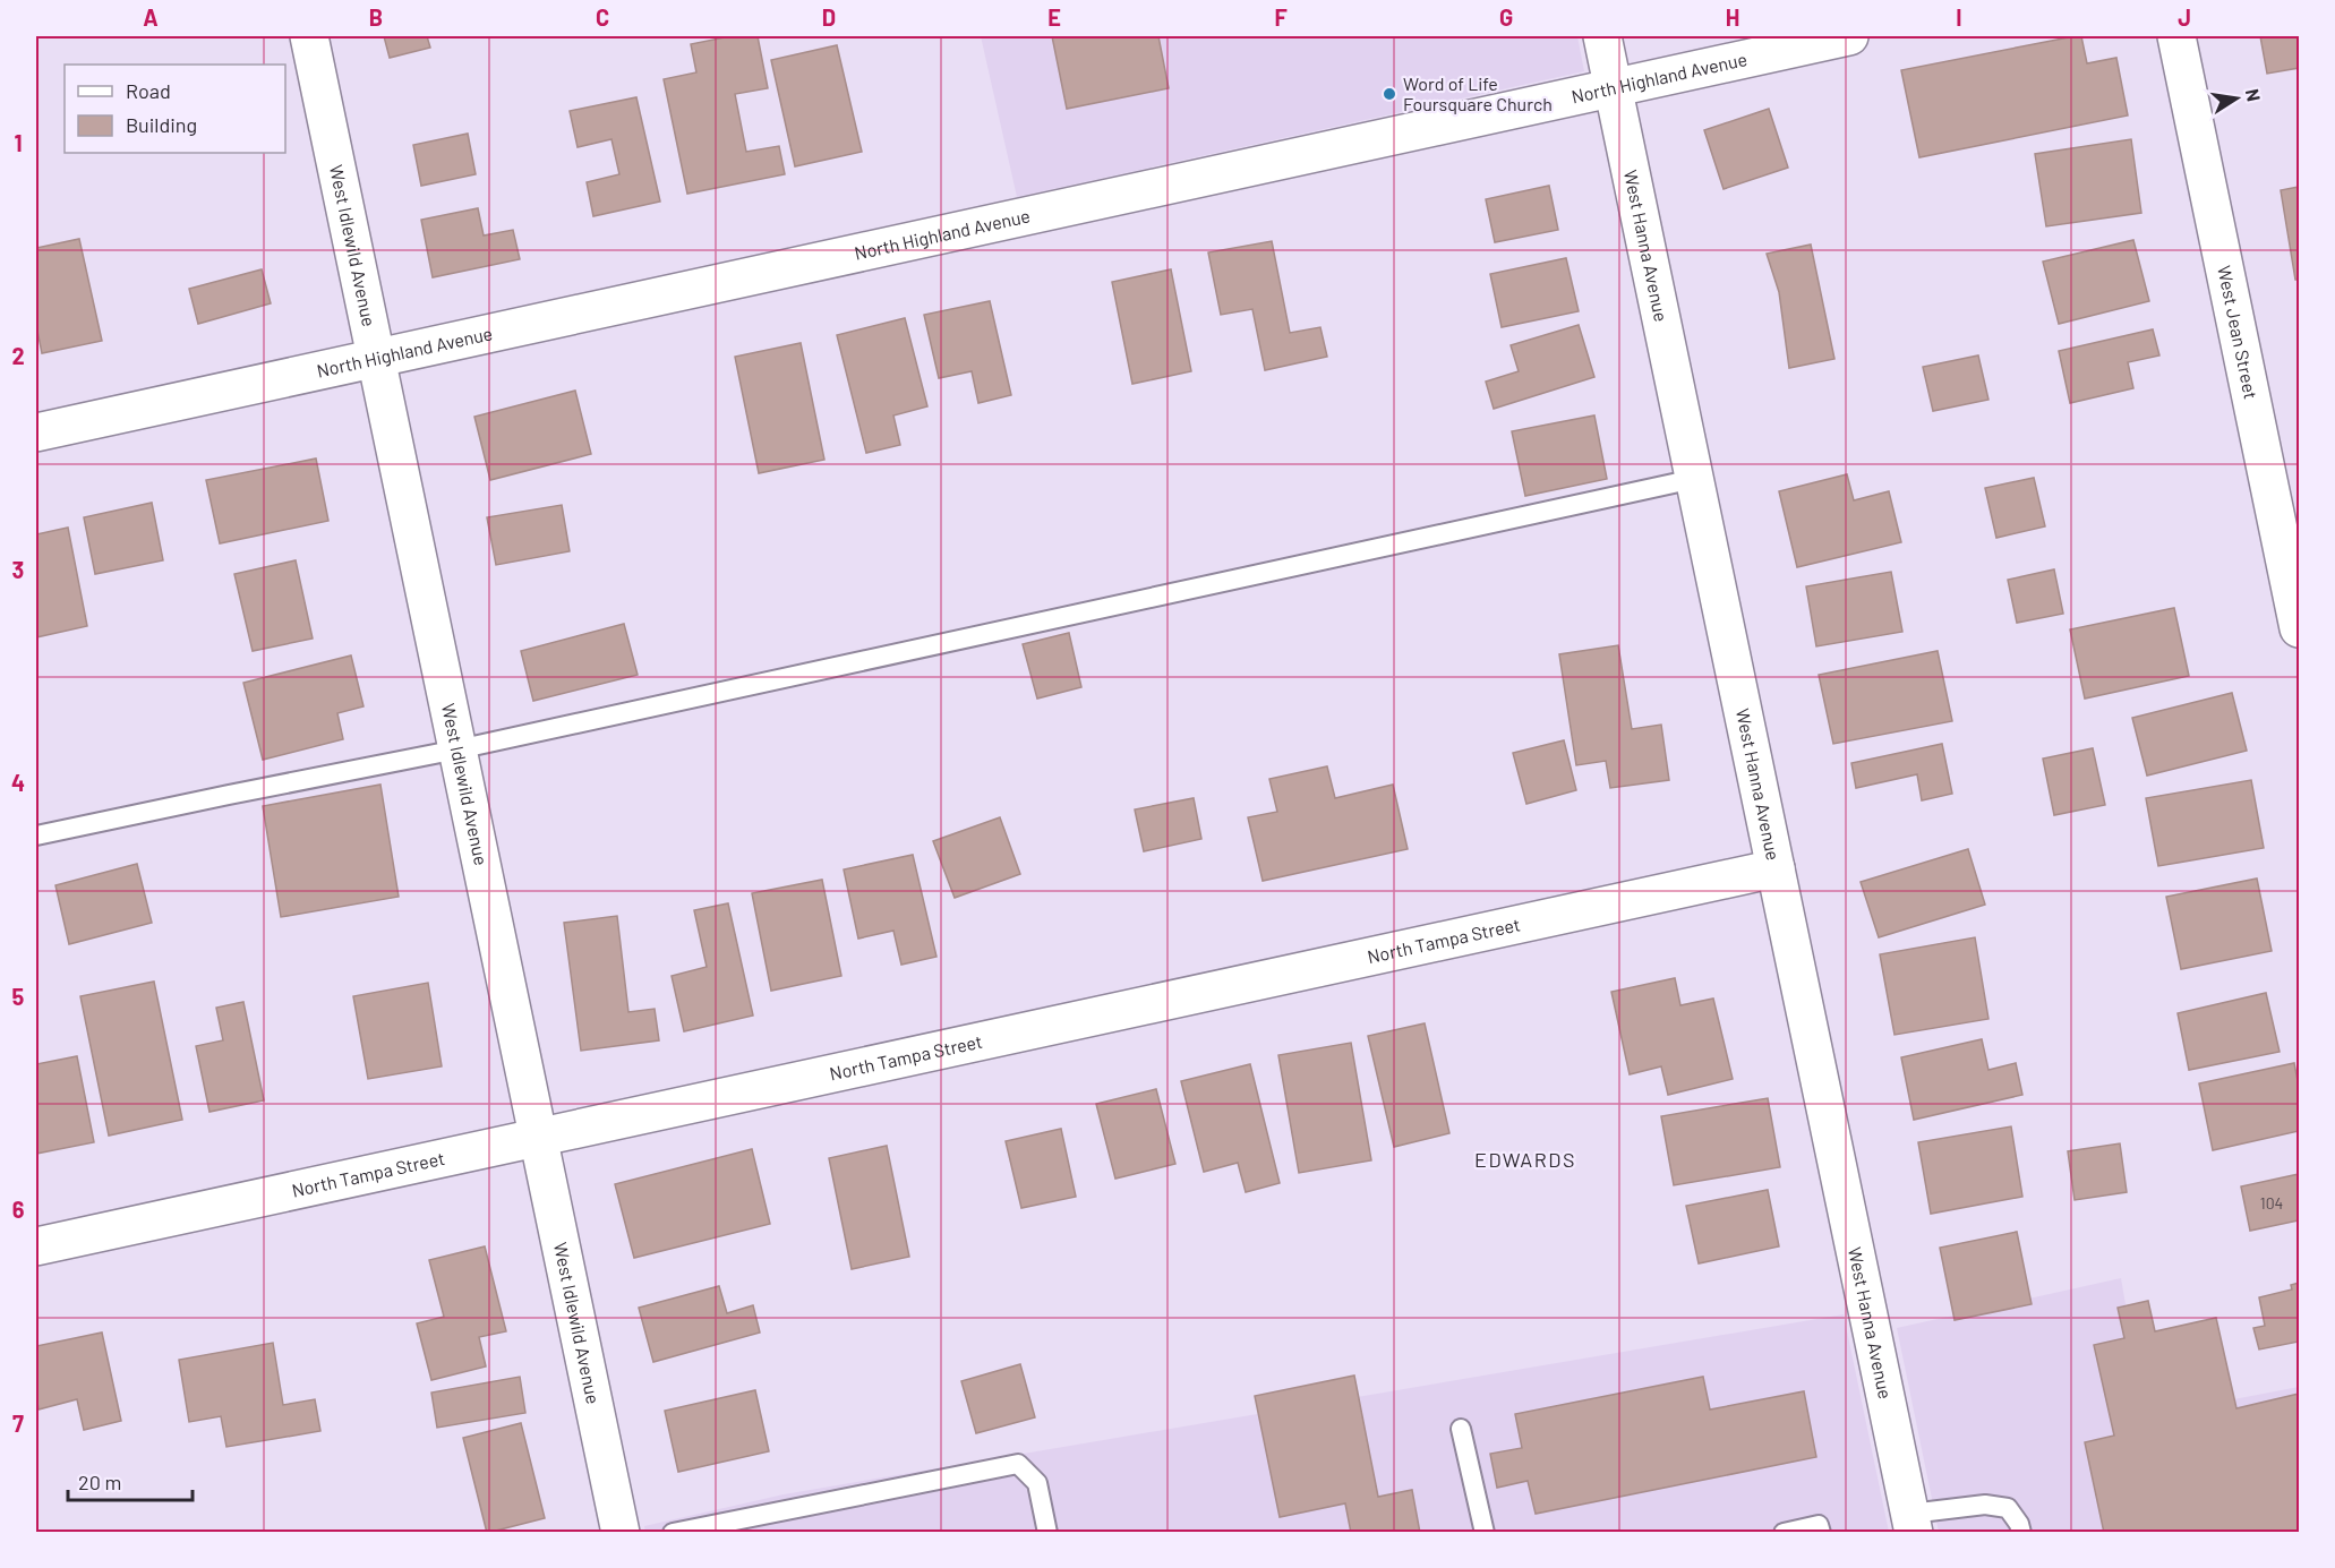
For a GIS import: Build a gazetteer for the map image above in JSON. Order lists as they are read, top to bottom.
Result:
{
  "streets": {
    "street": [
      "North Highland Avenue",
      "West Idlewild Avenue",
      "West Hanna Avenue",
      "West Jean Street",
      "North Tampa Street"
    ]
  },
  "crossings": [
    ["North Highland Avenue", "West Idlewild Avenue"],
    ["North Highland Avenue", "West Hanna Avenue"],
    ["West Idlewild Avenue", "North Tampa Street"],
    ["West Hanna Avenue", "North Tampa Street"]
  ],
  "districts": ["EDWARDS"],
  "places": ["Word of Life Foursquare Church"],
  "house_numbers": ["104"],
  "legend": ["Road", "Building"],
  "scale_bar": "20 m",
  "north": "right",
  "grid": {
    "columns": [
      "A",
      "B",
      "C",
      "D",
      "E",
      "F",
      "G",
      "H",
      "I",
      "J"
    ],
    "rows": [
      "1",
      "2",
      "3",
      "4",
      "5",
      "6",
      "7"
    ]
  }
}
